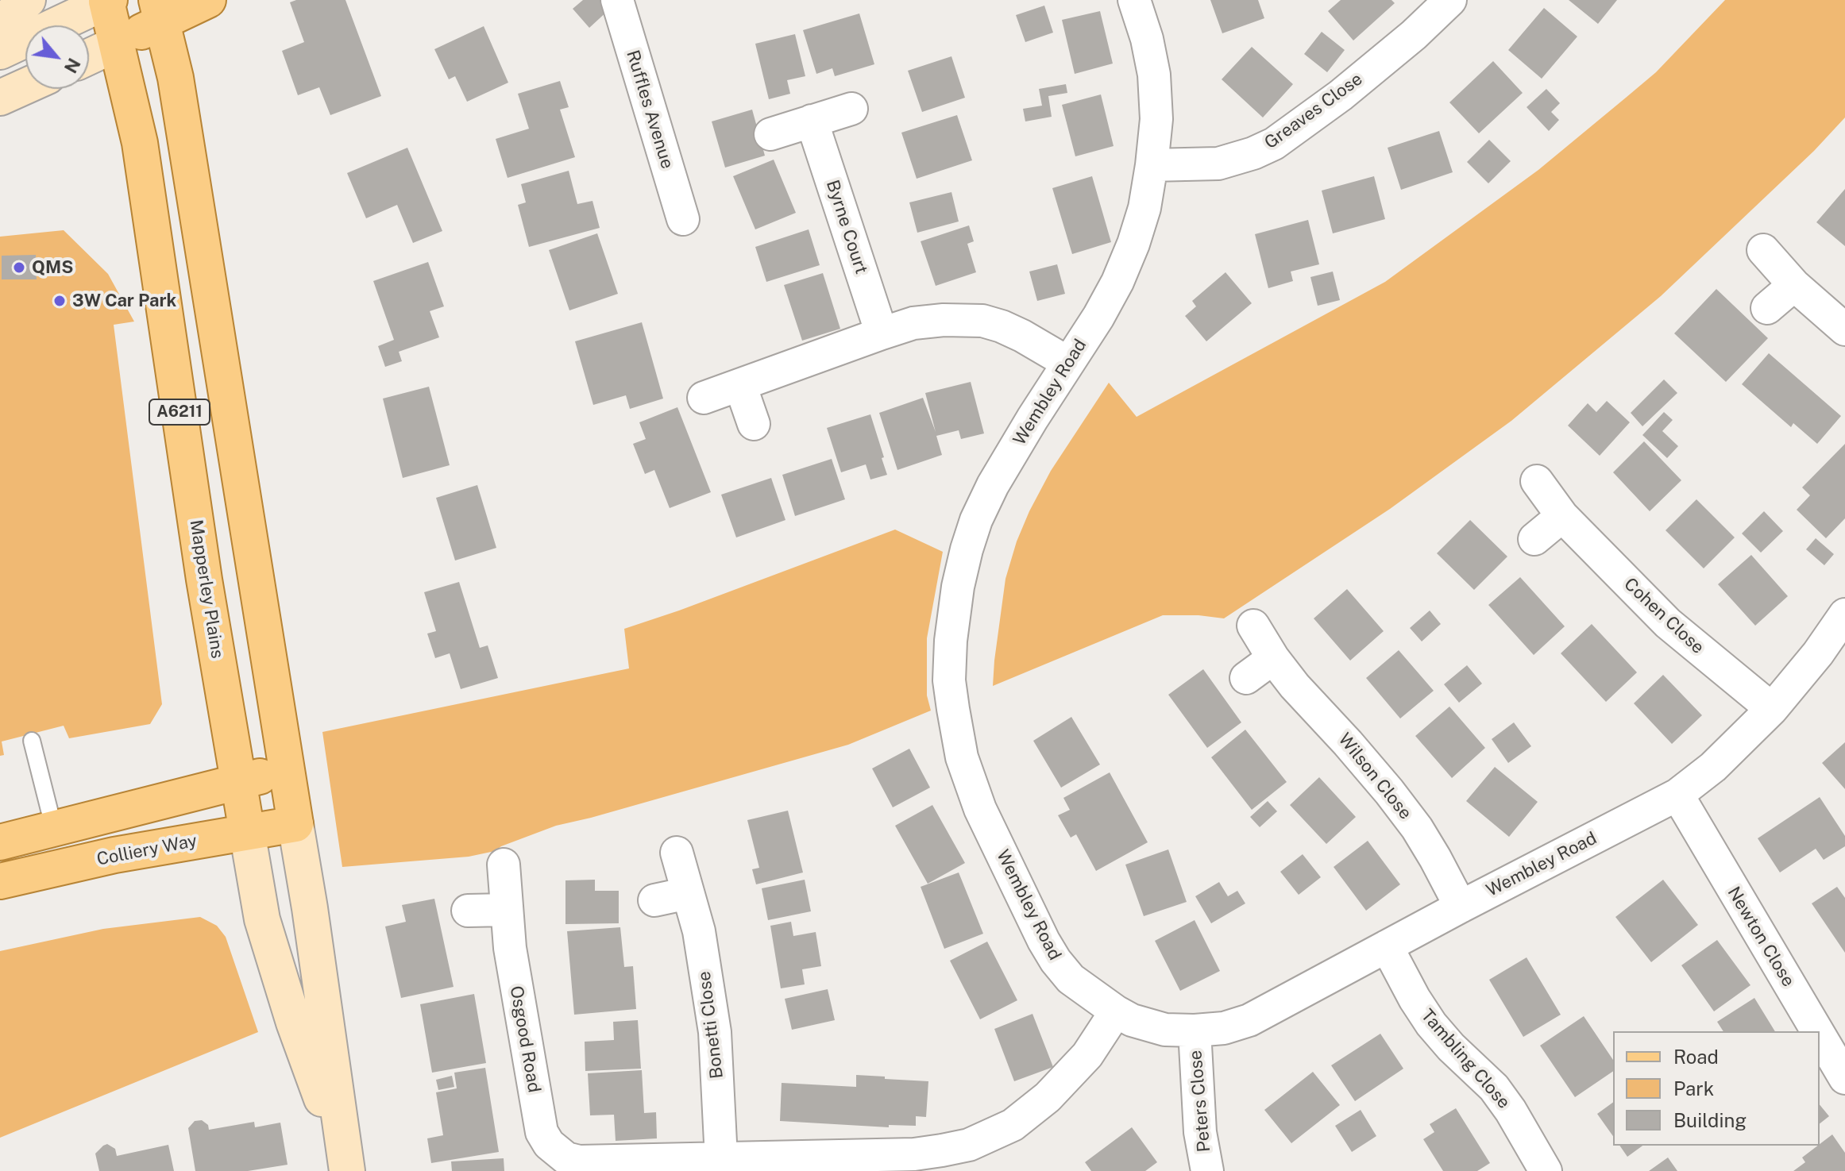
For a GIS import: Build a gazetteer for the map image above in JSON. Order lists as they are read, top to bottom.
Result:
{
  "streets": {
    "main road": ["A6211", "Mapperley Plains", "Colliery Way"],
    "street": [
      "Ruffles Avenue",
      "Greaves Close",
      "Byrne Court",
      "Wembley Road",
      "Cohen Close",
      "Wilson Close",
      "Newton Close",
      "Bonetti Close",
      "Osgood Road",
      "Tambling Close",
      "Peters Close"
    ]
  },
  "crossings": [
    ["Greaves Close", "Wembley Road"],
    ["Wembley Road", "Cohen Close"],
    ["Wembley Road", "Wilson Close"],
    ["Wembley Road", "Newton Close"],
    ["Wembley Road", "Osgood Road"],
    ["Wembley Road", "Tambling Close"],
    ["Wembley Road", "Peters Close"],
    ["Mapperley Plains", "Colliery Way"],
    ["Bonetti Close", "Osgood Road"]
  ],
  "places": ["QMS", "3W Car Park"],
  "legend": ["Road", "Park", "Building"],
  "north": "bottom right"
}
